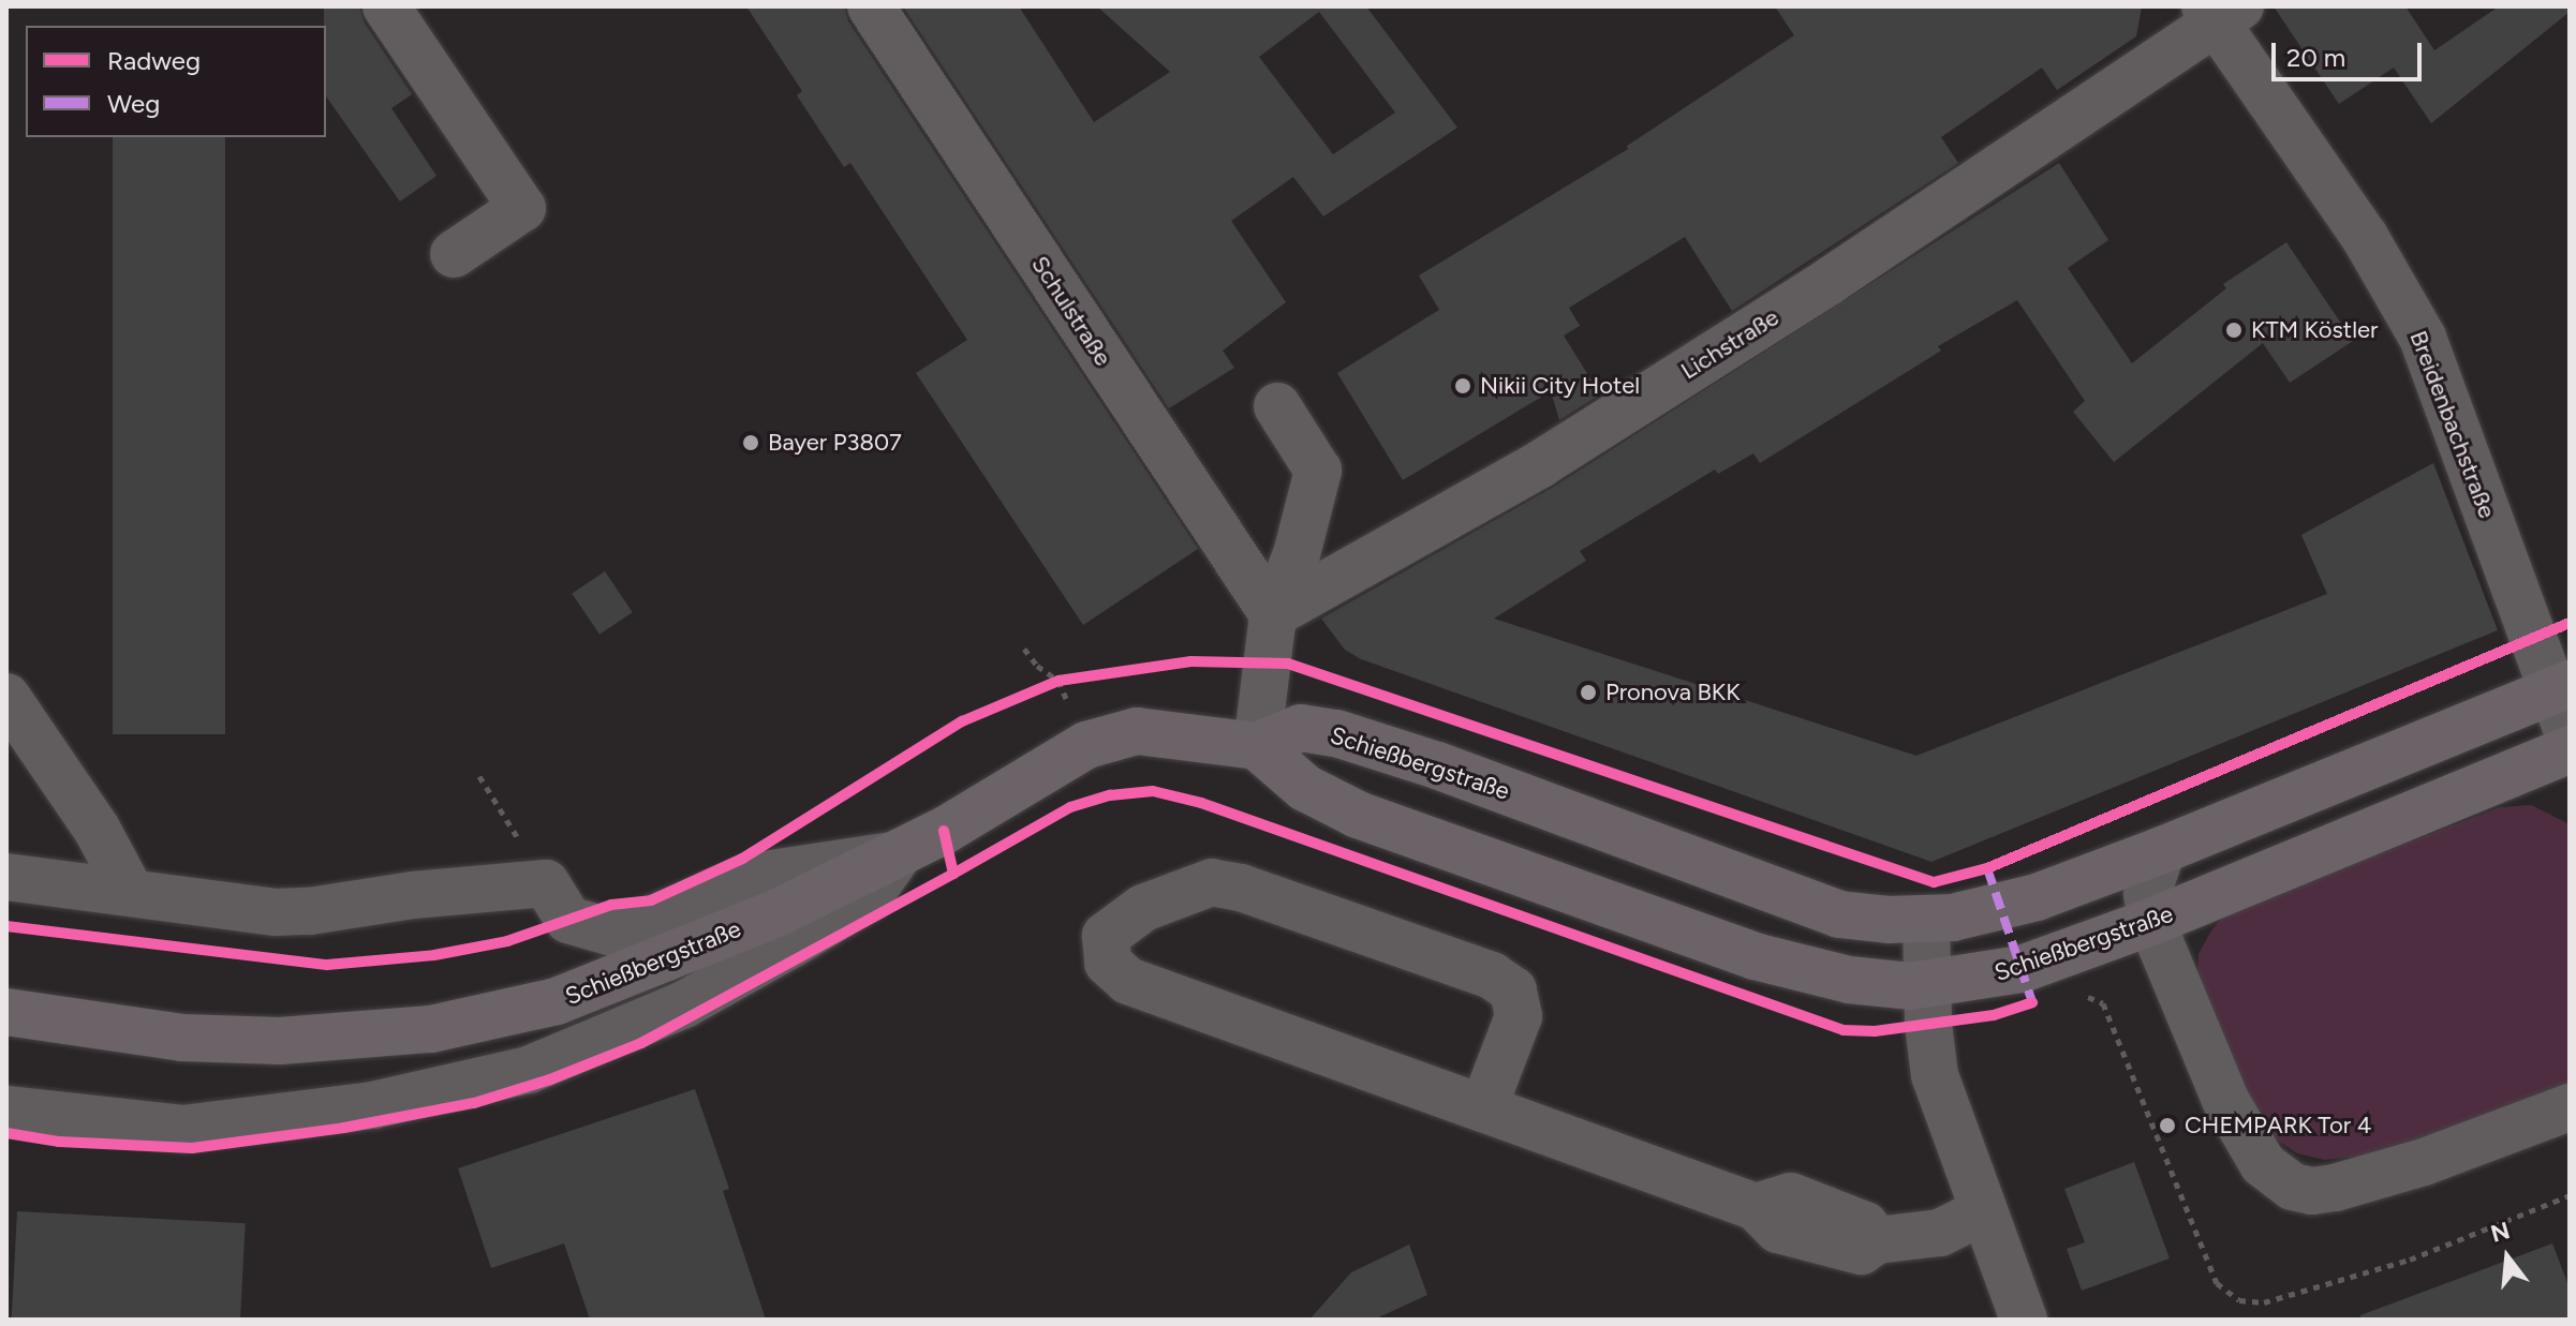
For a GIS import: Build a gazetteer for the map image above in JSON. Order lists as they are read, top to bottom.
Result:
{
  "streets": {
    "main road": ["Schießbergstraße"],
    "street": ["Schulstraße", "Lichstraße", "Breidenbachstraße"]
  },
  "crossings": [
    ["Schulstraße", "Lichstraße"],
    ["Lichstraße", "Breidenbachstraße"],
    ["Breidenbachstraße", "Schießbergstraße"]
  ],
  "places": [
    "KTM Köstler",
    "Nikii City Hotel",
    "Bayer P3807",
    "Pronova BKK",
    "CHEMPARK Tor 4"
  ],
  "legend": ["Radweg", "Weg"],
  "scale_bar": "20 m",
  "north": "top"
}
